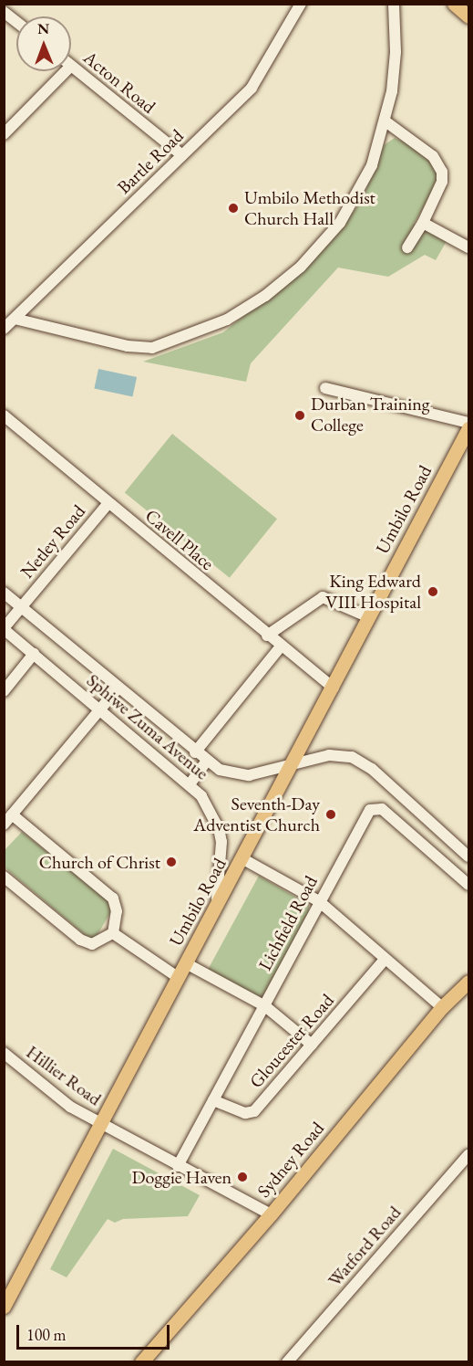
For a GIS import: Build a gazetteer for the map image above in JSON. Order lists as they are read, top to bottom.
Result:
{
  "streets": {
    "main road": ["Umbilo Road", "Sydney Road"],
    "street": [
      "Acton Road",
      "Bartle Road",
      "Cavell Place",
      "Netley Road",
      "Sphiwe Zuma Avenue",
      "Lichfield Road",
      "Gloucester Road",
      "Hillier Road",
      "Watford Road"
    ]
  },
  "crossings": [
    ["Acton Road", "Bartle Road"],
    ["Umbilo Road", "Cavell Place"],
    ["Umbilo Road", "Sphiwe Zuma Avenue"],
    ["Umbilo Road", "Hillier Road"],
    ["Cavell Place", "Netley Road"],
    ["Netley Road", "Sphiwe Zuma Avenue"],
    ["Lichfield Road", "Gloucester Road"],
    ["Lichfield Road", "Hillier Road"],
    ["Hillier Road", "Sydney Road"]
  ],
  "places": [
    "Umbilo Methodist Church Hall",
    "Durban Training College",
    "King Edward VIII Hospital",
    "Seventh-Day Adventist Church",
    "Church of Christ",
    "Doggie Haven"
  ],
  "scale_bar": "100 m",
  "north": "top"
}
